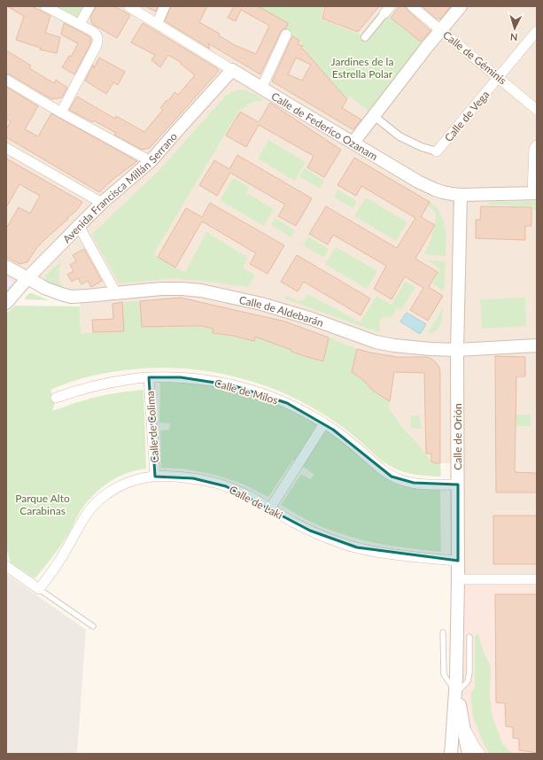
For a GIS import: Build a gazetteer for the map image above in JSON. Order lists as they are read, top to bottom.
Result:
{
  "streets": {
    "street": [
      "Calle de Géminis",
      "Calle de Vega",
      "Calle de Federico Ozanam",
      "Avenida Francisca Millán Serrano",
      "Calle de Aldebarán",
      "Calle de Milos",
      "Calle de Colima",
      "Calle de Orión",
      "Calle de Laki"
    ]
  },
  "crossings": [
    ["Calle de Géminis", "Calle de Vega"],
    ["Calle de Federico Ozanam", "Avenida Francisca Millán Serrano"],
    ["Calle de Federico Ozanam", "Calle de Orión"],
    ["Avenida Francisca Millán Serrano", "Calle de Aldebarán"],
    ["Calle de Aldebarán", "Calle de Orión"],
    ["Calle de Milos", "Calle de Colima"],
    ["Calle de Milos", "Calle de Orión"],
    ["Calle de Colima", "Calle de Laki"],
    ["Calle de Orión", "Calle de Laki"]
  ],
  "parks": ["Jardines de la Estrella Polar", "Parque Alto Carabinas"],
  "north": "bottom"
}
